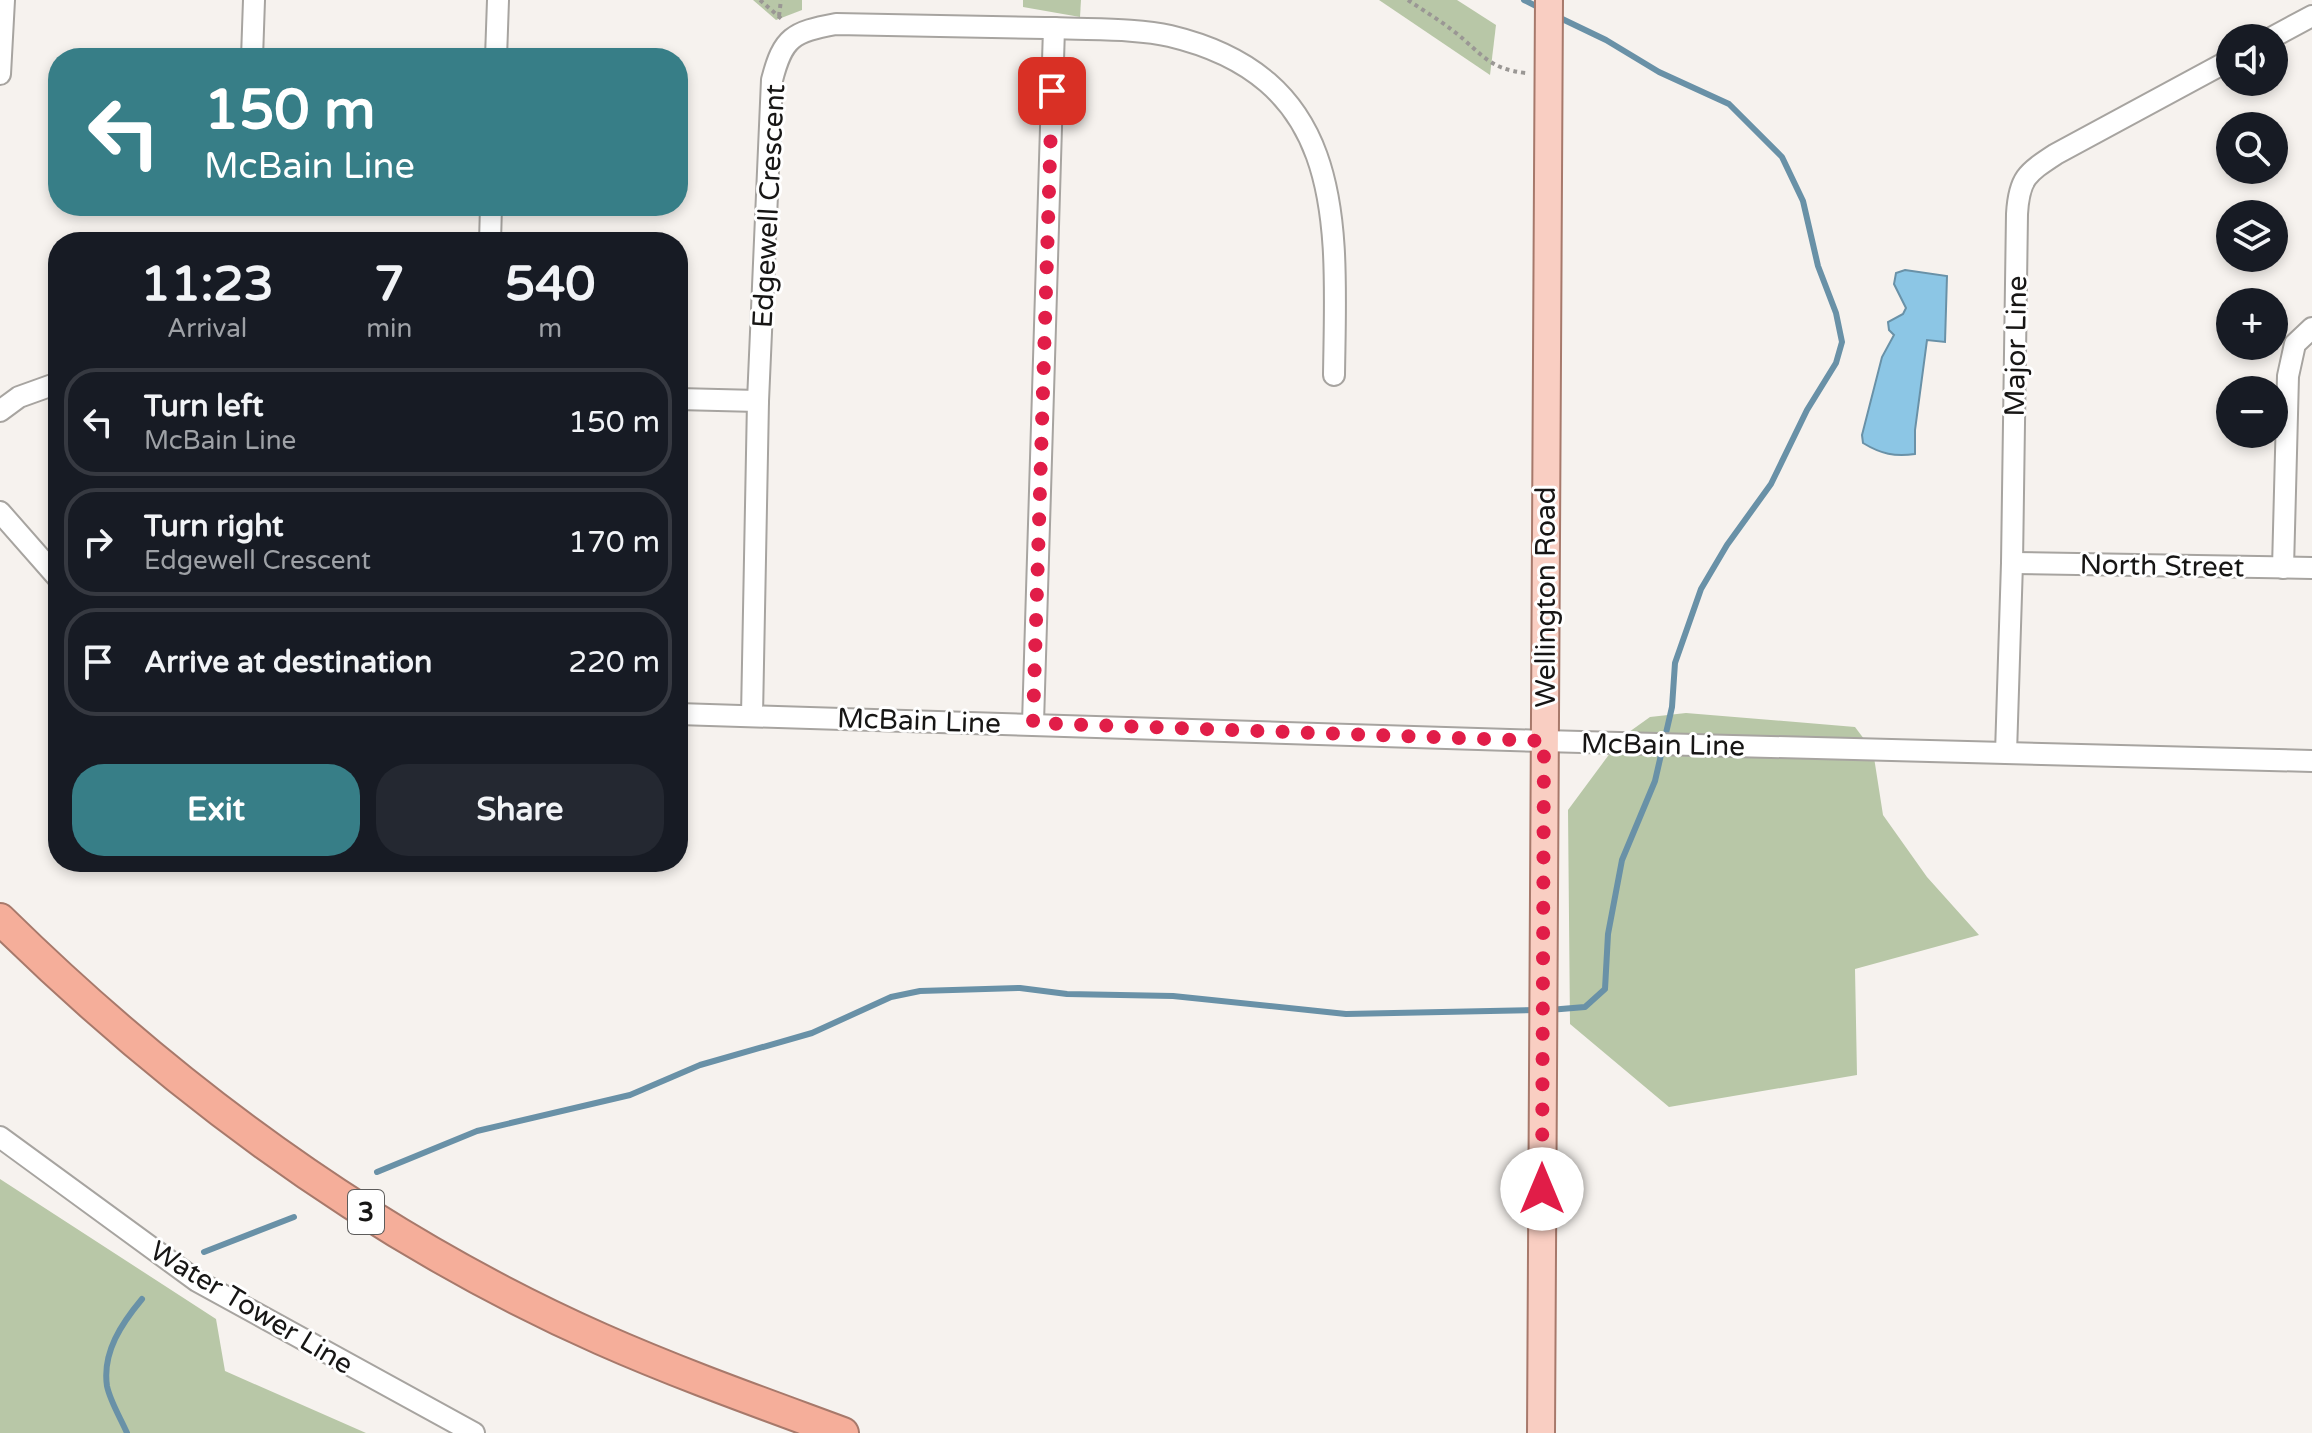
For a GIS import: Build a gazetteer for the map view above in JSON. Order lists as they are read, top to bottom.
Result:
{
  "streets": {
    "highway": ["3"],
    "main road": ["Wellington Road"],
    "street": [
      "Edgewell Crescent",
      "Major Line",
      "North Street",
      "McBain Line",
      "Water Tower Line"
    ]
  },
  "crossings": [
    ["Edgewell Crescent", "McBain Line"],
    ["Major Line", "North Street"],
    ["Major Line", "McBain Line"],
    ["Wellington Road", "McBain Line"]
  ],
  "page": {
    "map_buttons": ["+", "−"],
    "turn": ["150 m", "McBain Line"],
    "eta": [
      "11:23",
      "Arrival",
      "7",
      "min",
      "540",
      "m"
    ],
    "list": [
      {
        "name": "Turn left",
        "note": "McBain Line",
        "value": "150 m"
      },
      {
        "name": "Turn right",
        "note": "Edgewell Crescent",
        "value": "170 m"
      },
      {
        "name": "Arrive at destination",
        "value": "220 m"
      }
    ],
    "buttons": ["Exit", "Share"]
  }
}
